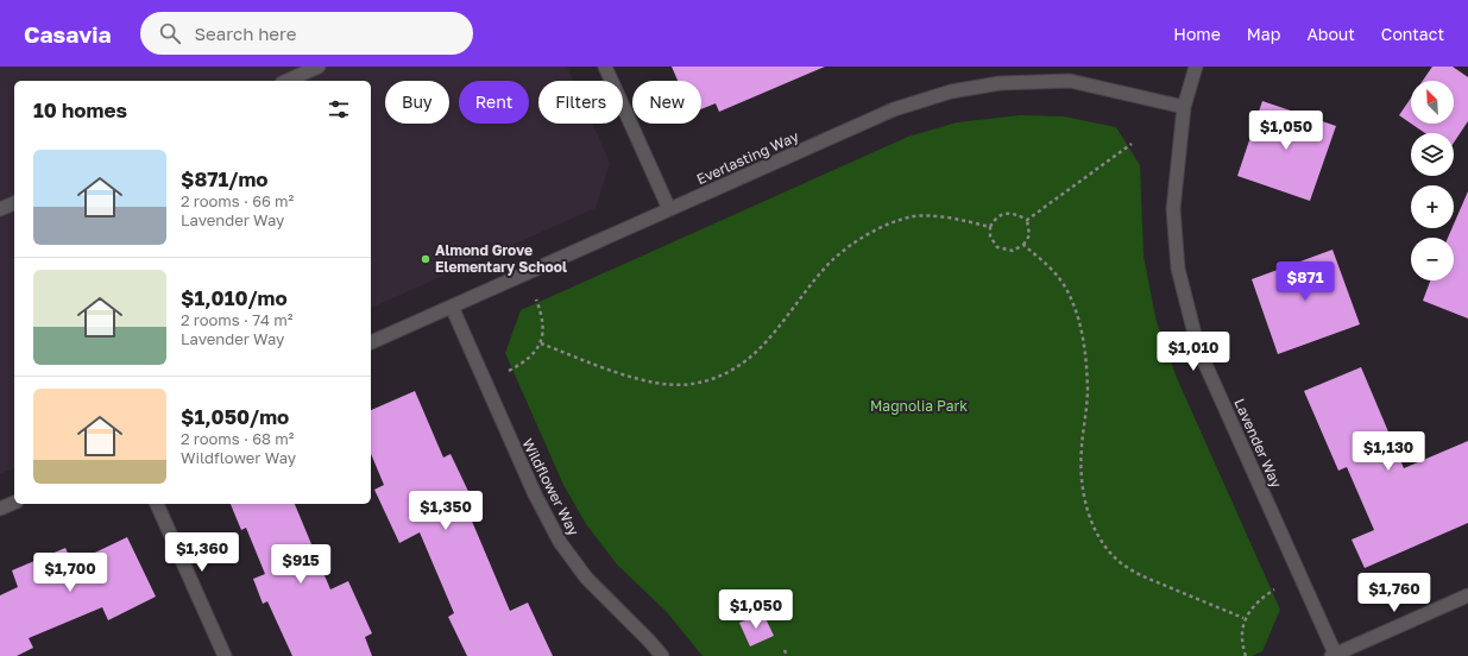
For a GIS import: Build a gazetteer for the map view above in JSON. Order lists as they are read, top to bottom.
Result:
{
  "streets": {
    "street": ["Everlasting Way", "Lavender Way", "Wildflower Way"]
  },
  "crossings": [
    ["Everlasting Way", "Lavender Way"],
    ["Everlasting Way", "Wildflower Way"]
  ],
  "parks": ["Magnolia Park"],
  "places": ["Almond Grove Elementary School"],
  "north": "top left",
  "page": {
    "header": "Casavia",
    "search": "Search here",
    "nav": [
      "Home",
      "Map",
      "About",
      "Contact"
    ],
    "map_buttons": ["+", "−"],
    "chip": [
      "Buy",
      "Rent",
      "Filters",
      "New"
    ],
    "heading": "10 homes",
    "price": [
      "$1,050",
      "$871",
      "$1,010",
      "$1,130",
      "$1,350",
      "$1,360",
      "$915",
      "$1,700",
      "$1,760",
      "$1,050"
    ],
    "list": [
      {
        "name": "$871/mo",
        "note": "2 rooms · 66 m² · Lavender Way"
      },
      {
        "name": "$1,010/mo",
        "note": "2 rooms · 74 m² · Lavender Way"
      },
      {
        "name": "$1,050/mo",
        "note": "2 rooms · 68 m² · Wildflower Way"
      }
    ]
  }
}
